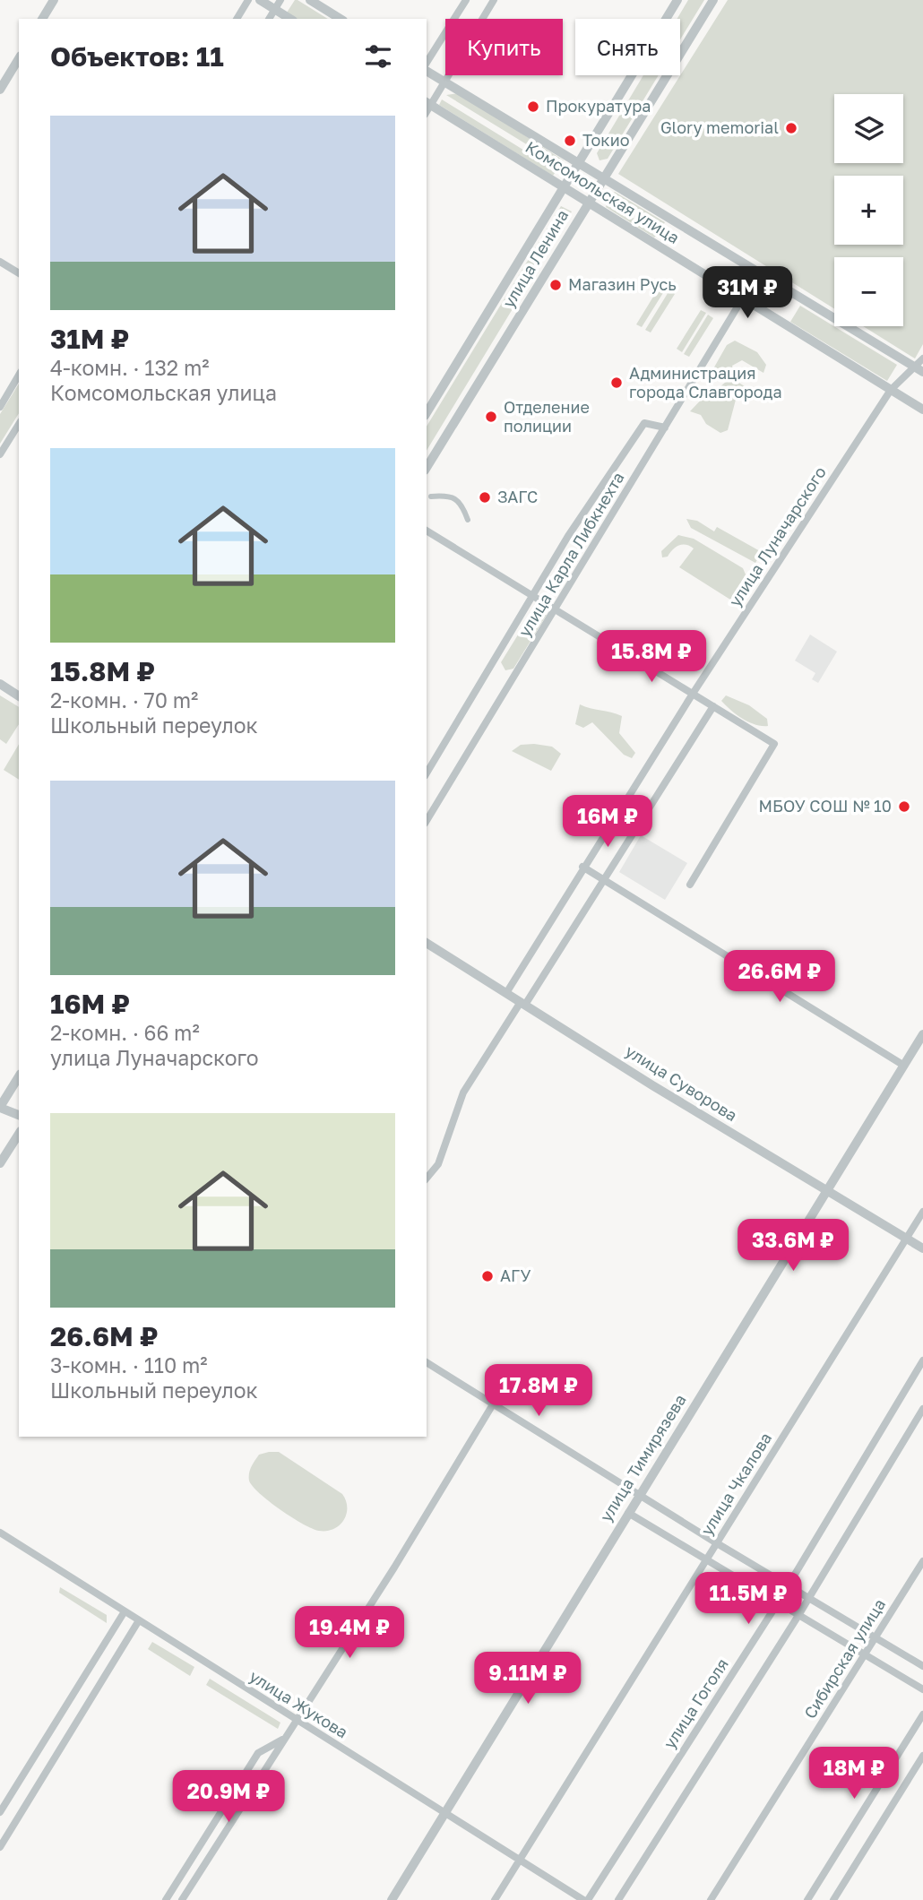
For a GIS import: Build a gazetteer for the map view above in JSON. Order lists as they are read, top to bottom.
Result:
{
  "streets": {
    "street": [
      "Комсомольская улица",
      "улица Ленина",
      "улица Луначарского",
      "улица Карла Либкнехта",
      "улица Суворова",
      "улица Тимирязева",
      "улица Чкалова",
      "Сибирская улица",
      "улица Гоголя",
      "улица Жукова"
    ]
  },
  "crossings": [
    ["Комсомольская улица", "улица Ленина"],
    ["Комсомольская улица", "улица Луначарского"],
    ["Комсомольская улица", "улица Карла Либкнехта"],
    ["улица Луначарского", "улица Суворова"],
    ["улица Суворова", "улица Тимирязева"],
    ["улица Суворова", "улица Чкалова"],
    ["улица Тимирязева", "улица Жукова"],
    ["улица Чкалова", "улица Жукова"]
  ],
  "places": [
    "Прокуратура",
    "Glory memorial",
    "Токио",
    "Магазин Русь",
    "Администрация города Славгорода",
    "Отделение полиции",
    "ЗАГС",
    "МБОУ СОШ № 10",
    "АГУ"
  ],
  "page": {
    "chip": ["Купить", "Снять"],
    "heading": "Объектов: 11",
    "map_buttons": ["+", "−"],
    "list": [
      {
        "name": "31M ₽",
        "note": "4-комн. · 132 m² · Комсомольская улица"
      },
      {
        "name": "15.8M ₽",
        "note": "2-комн. · 70 m² · Школьный переулок"
      },
      {
        "name": "16M ₽",
        "note": "2-комн. · 66 m² · улица Луначарского"
      },
      {
        "name": "26.6M ₽",
        "note": "3-комн. · 110 m² · Школьный переулок"
      }
    ],
    "price": [
      "31M ₽",
      "15.8M ₽",
      "16M ₽",
      "26.6M ₽",
      "33.6M ₽",
      "17.8M ₽",
      "11.5M ₽",
      "19.4M ₽",
      "9.11M ₽",
      "18M ₽",
      "20.9M ₽"
    ]
  }
}
